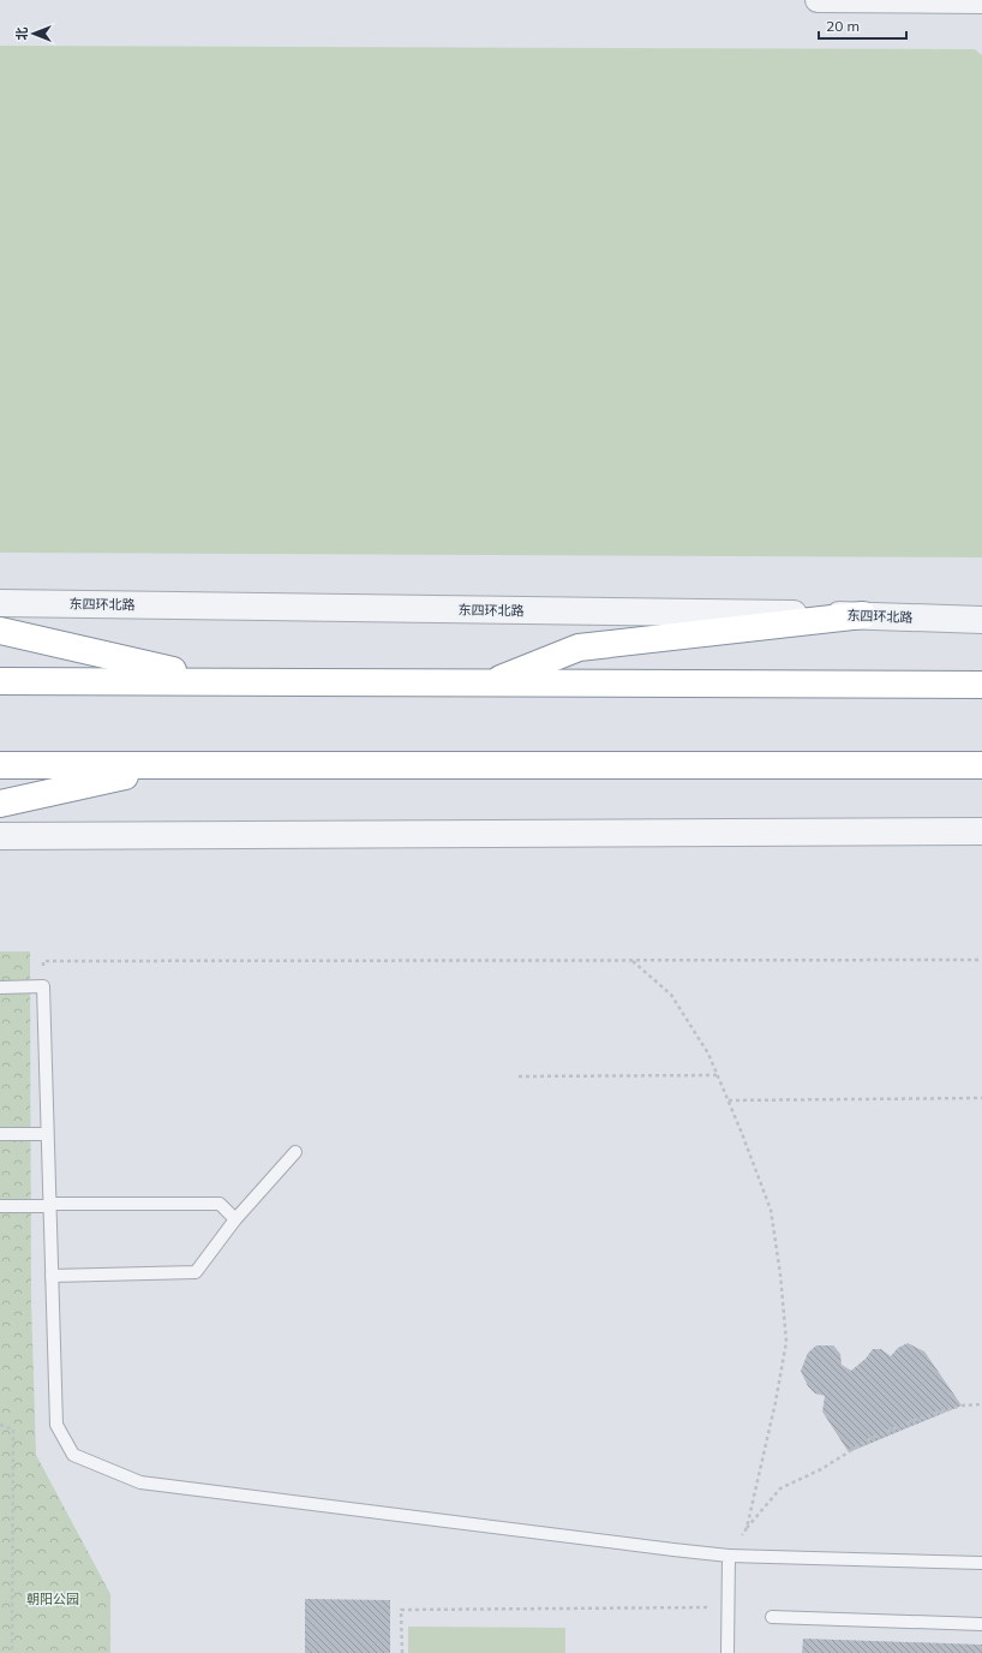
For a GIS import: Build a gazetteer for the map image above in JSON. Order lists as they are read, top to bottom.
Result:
{
  "streets": {
    "street": ["东四环北路"]
  },
  "parks": ["朝阳公园"],
  "scale_bar": "20 m",
  "north": "left"
}
